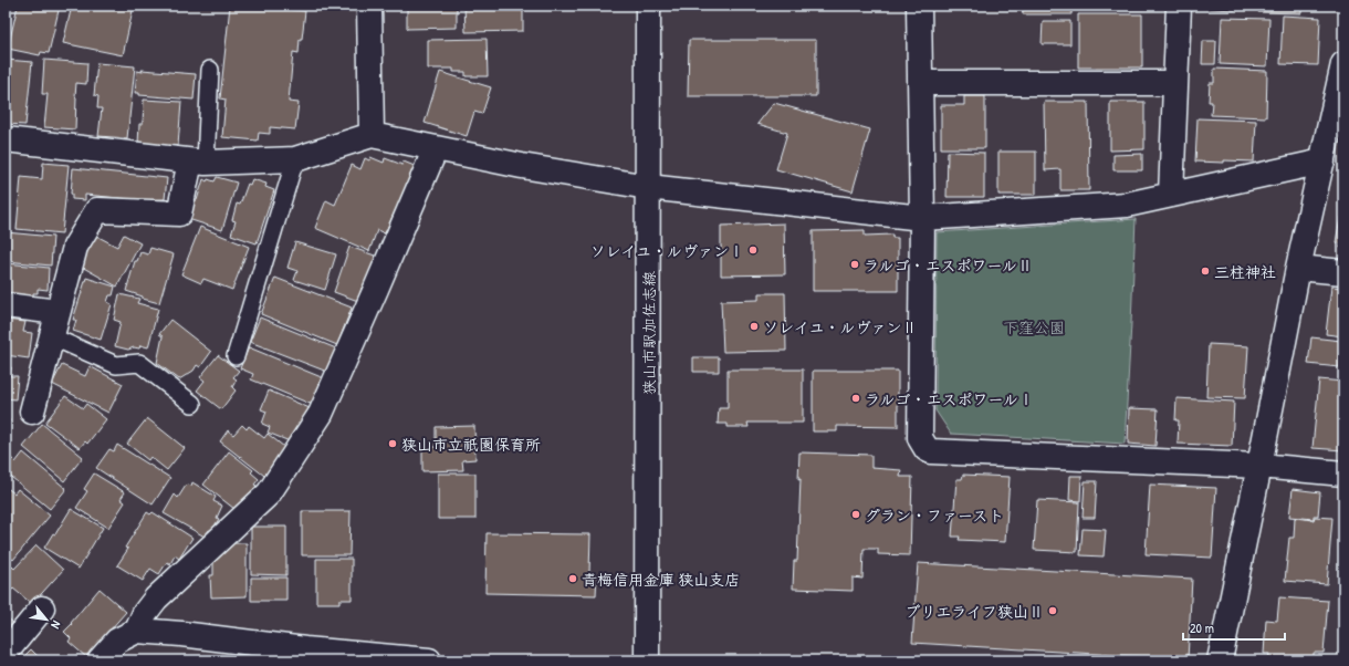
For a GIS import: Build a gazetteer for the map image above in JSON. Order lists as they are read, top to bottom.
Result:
{
  "streets": {
    "street": ["狭山市駅加佐志線"]
  },
  "parks": ["下窪公園"],
  "places": [
    "ソレイユ・ルヴァンⅠ",
    "ラルゴ・エスポワールⅡ",
    "三柱神社",
    "ソレイユ・ルヴァンⅡ",
    "ラルゴ・エスポワールⅠ",
    "狭山市立祇園保育所",
    "グラン・ファースト",
    "青梅信用金庫 狭山支店",
    "ブリエライフ狭山Ⅱ"
  ],
  "scale_bar": "20 m",
  "north": "bottom right"
}
